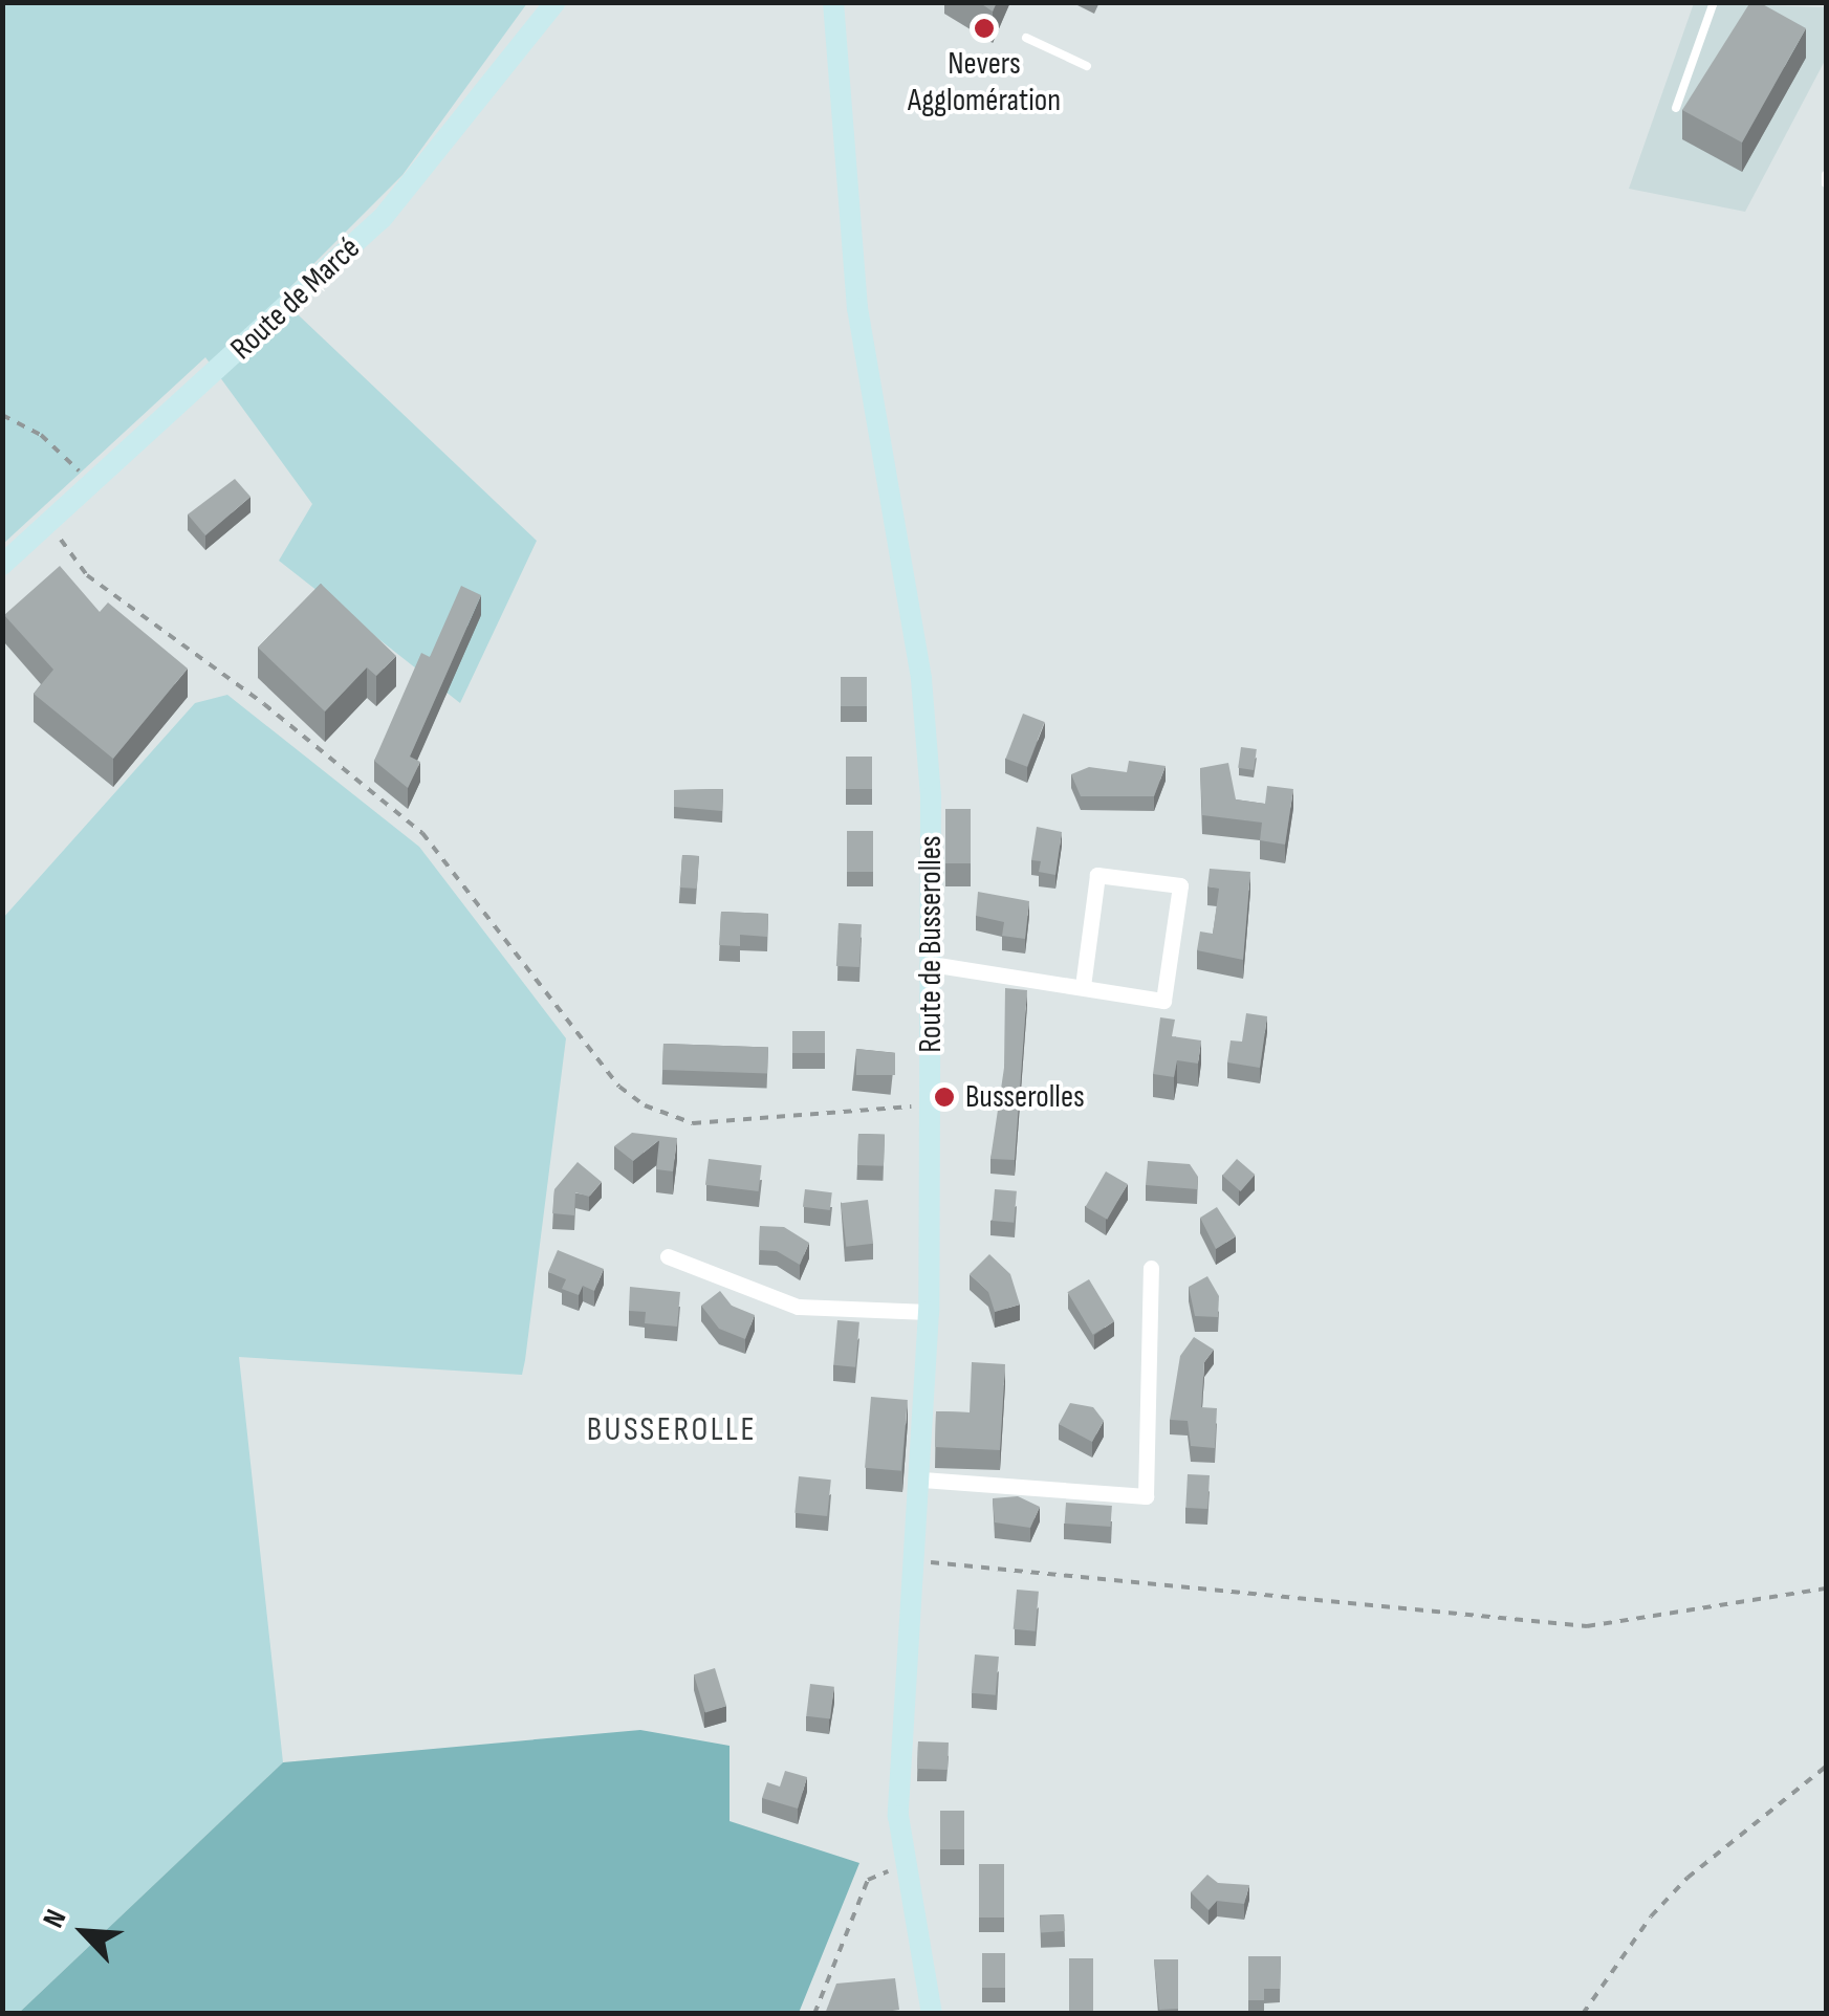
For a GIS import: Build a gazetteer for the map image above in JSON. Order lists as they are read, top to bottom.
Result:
{
  "streets": {
    "main road": ["Route de Marcé", "Route de Busserolles"]
  },
  "districts": ["BUSSEROLLE"],
  "places": ["Nevers Agglomération", "Busserolles"],
  "north": "top left"
}
